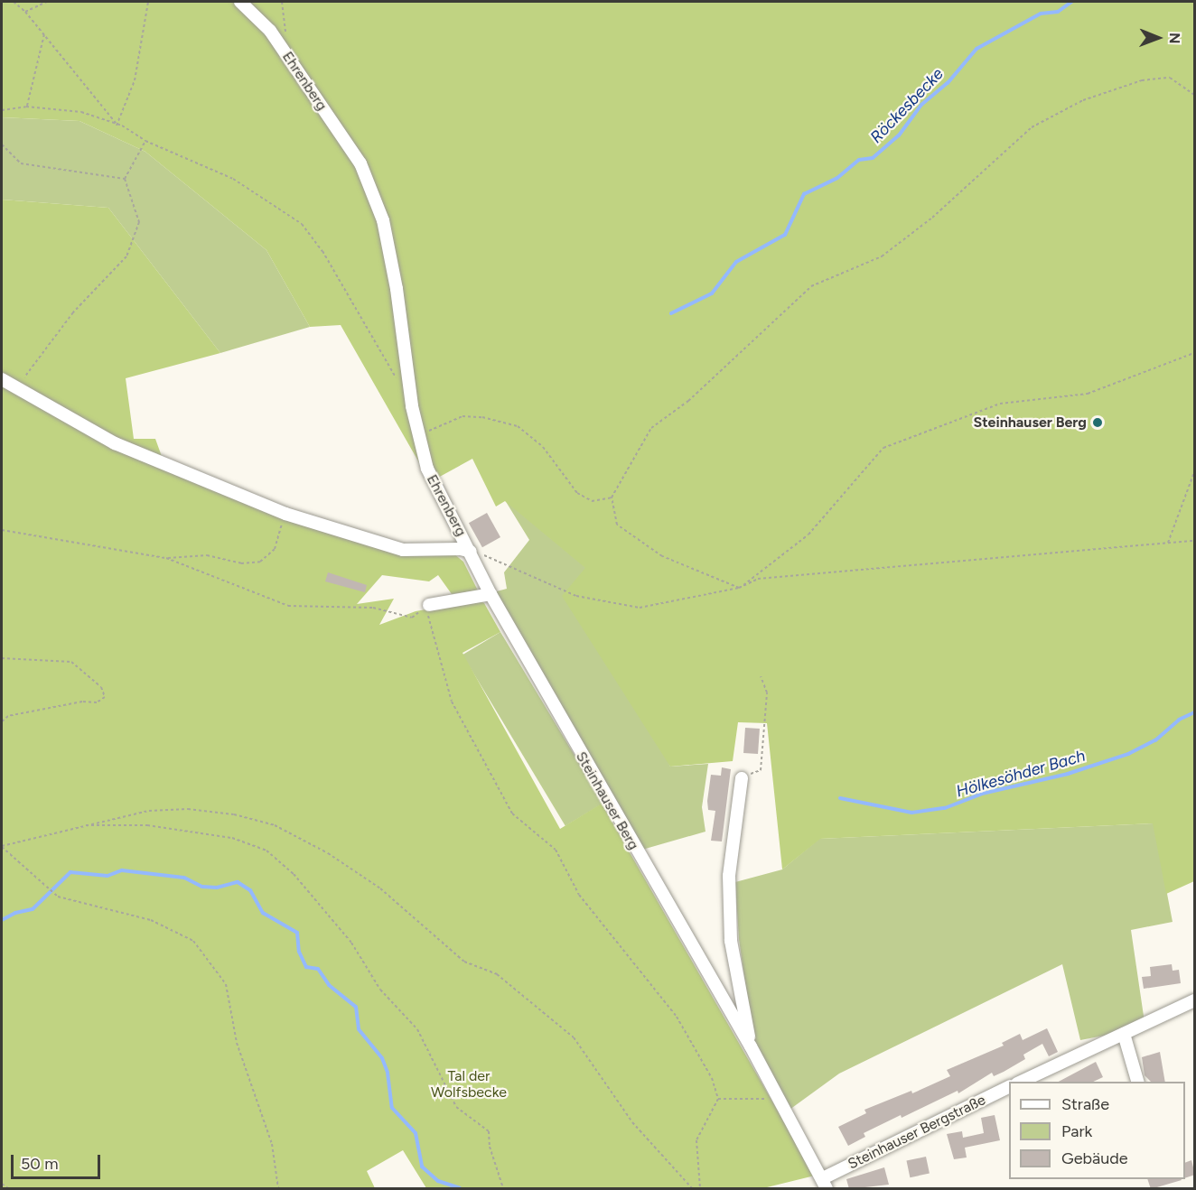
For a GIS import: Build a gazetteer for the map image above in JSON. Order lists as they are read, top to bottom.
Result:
{
  "streets": {
    "street": ["Ehrenberg", "Steinhauser Berg", "Steinhauser Bergstraße"]
  },
  "crossings": [
    ["Ehrenberg", "Steinhauser Berg"],
    ["Steinhauser Berg", "Steinhauser Bergstraße"]
  ],
  "water": ["Röckesbecke", "Hölkesöhder Bach"],
  "parks": ["Tal der Wolfsbecke"],
  "places": ["Steinhauser Berg"],
  "legend": ["Straße", "Park", "Gebäude"],
  "scale_bar": "50 m",
  "north": "right"
}
